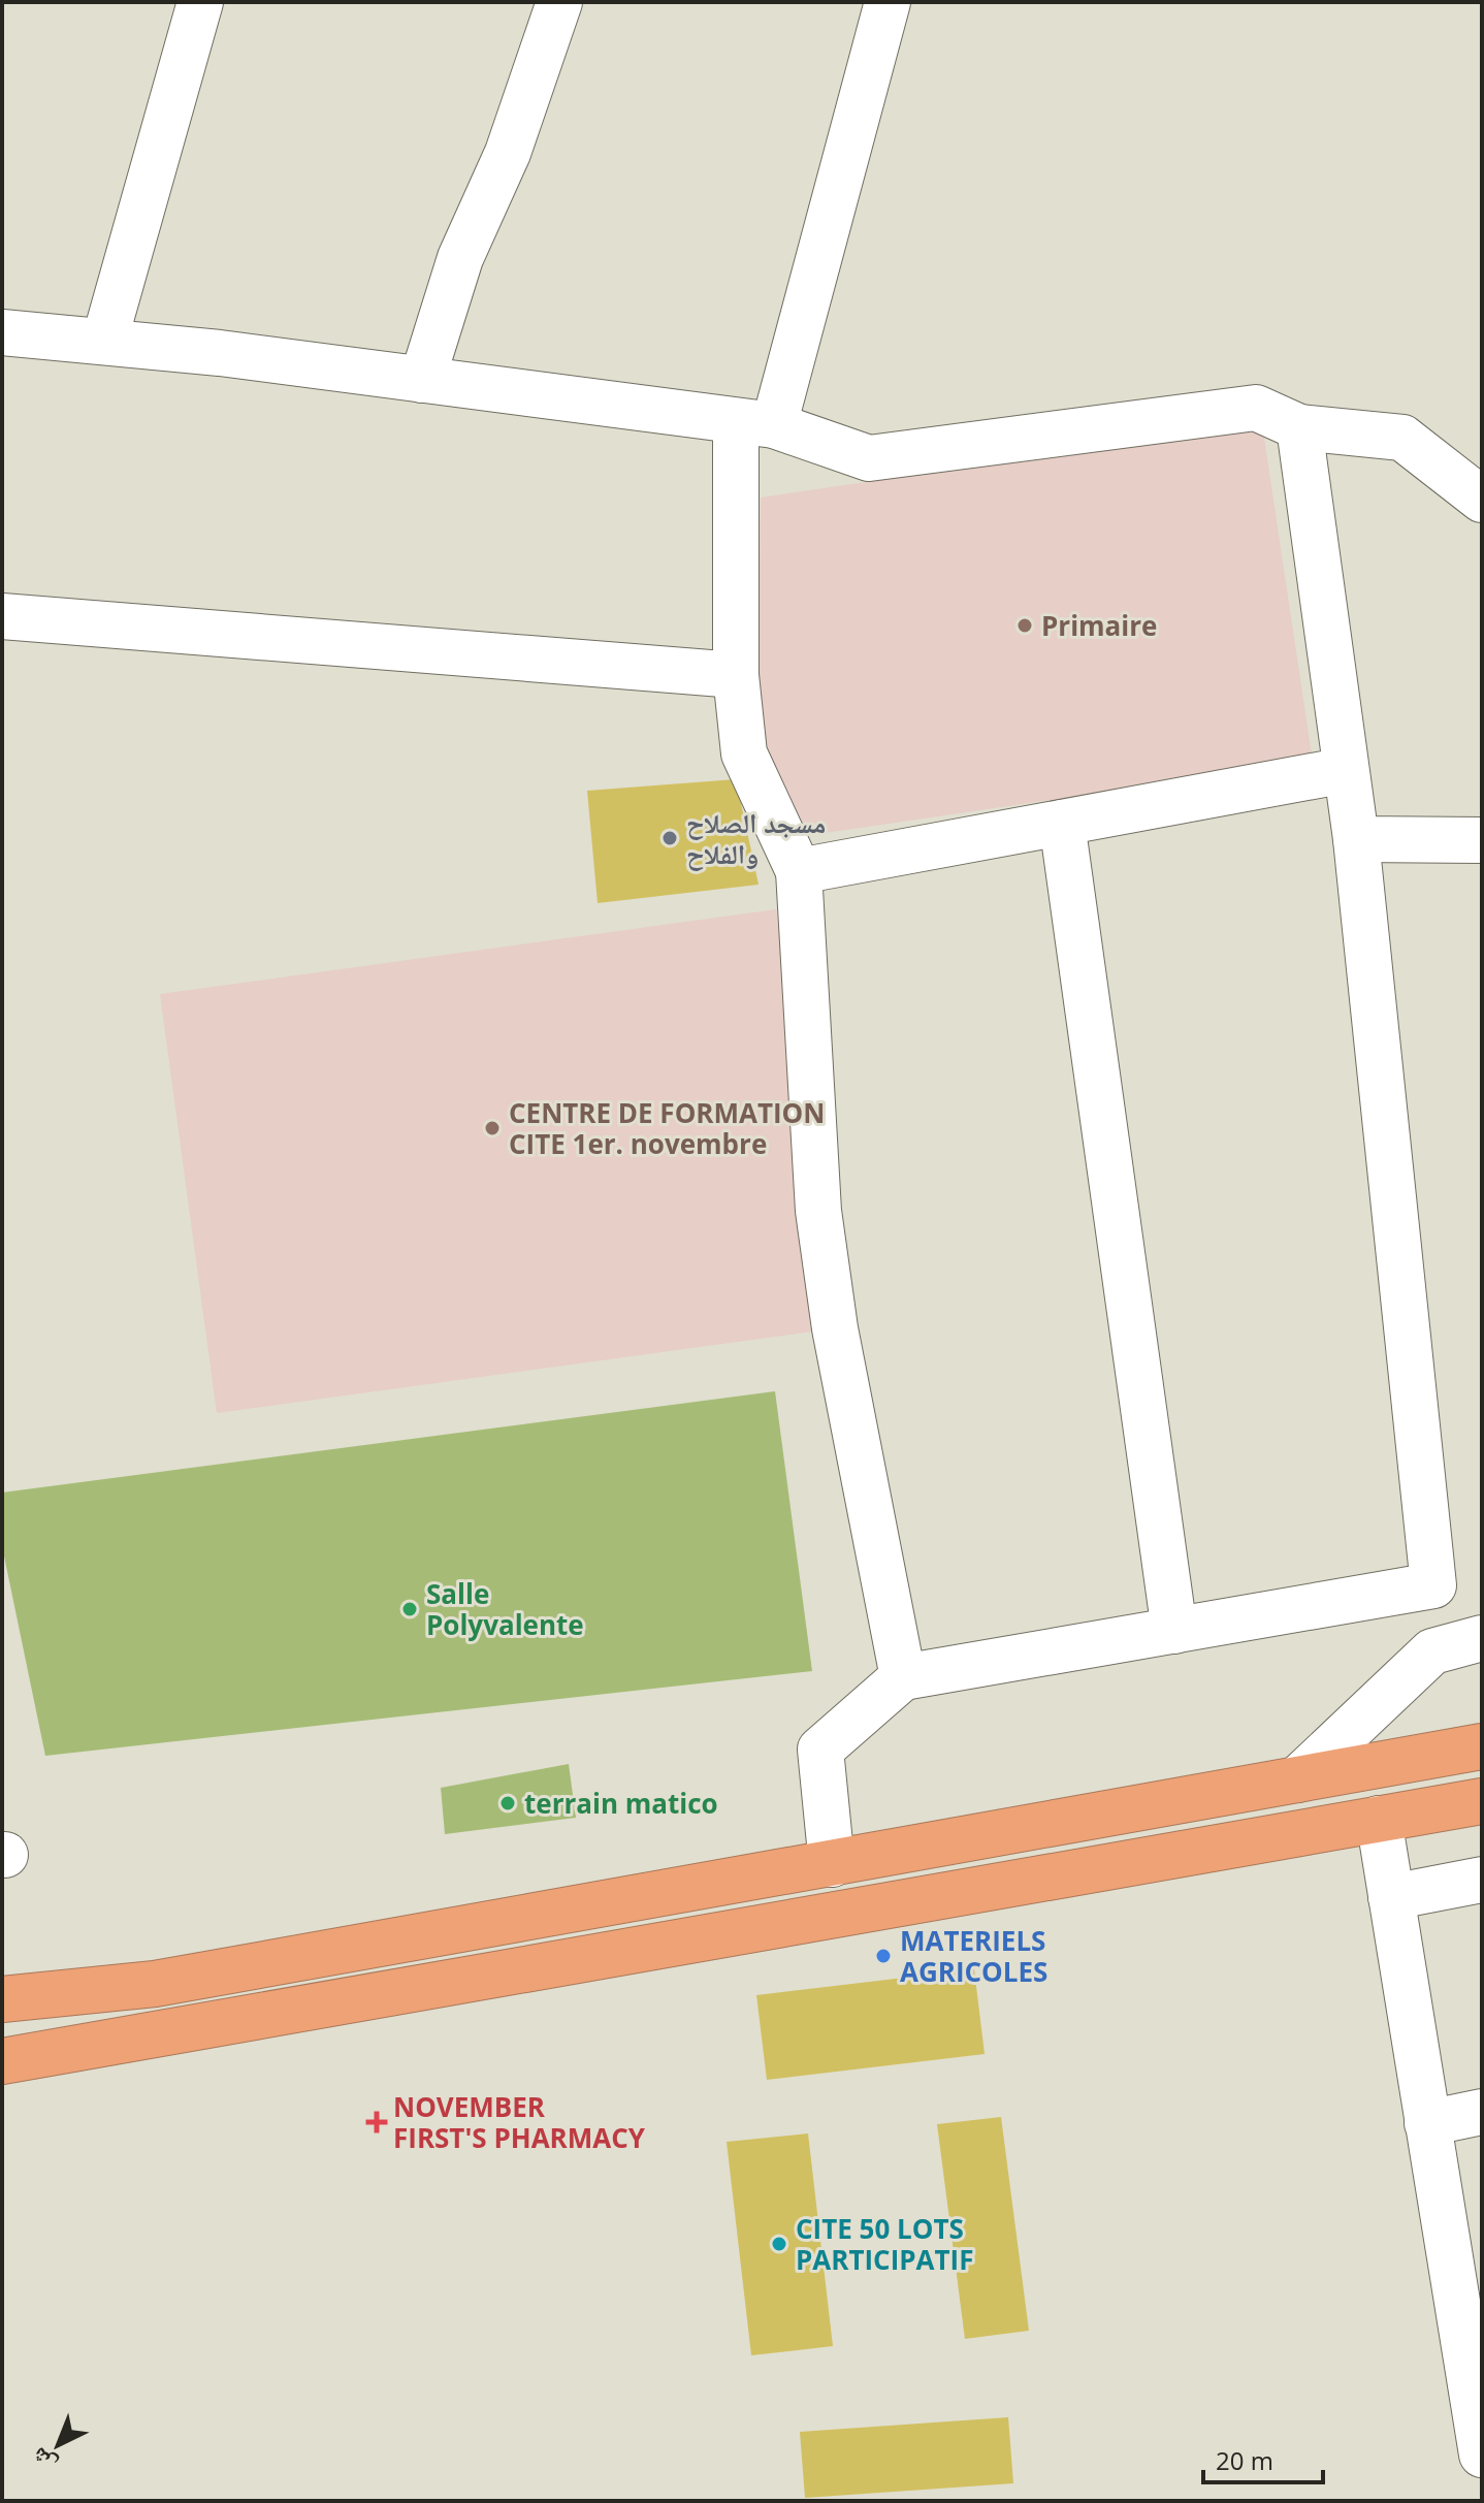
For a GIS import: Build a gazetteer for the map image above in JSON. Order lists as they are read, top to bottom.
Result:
{
  "places": {
    "other": [
      "Primaire",
      "مسجد الصلاح والفلاح",
      "CENTRE DE FORMATION CITE 1er. novembre",
      "Salle Polyvalente",
      "terrain matico",
      "MATERIELS AGRICOLES",
      "CITE 50 LOTS PARTICIPATIF"
    ],
    "health": ["NOVEMBER FIRST'S PHARMACY"]
  },
  "scale_bar": "20 m",
  "north": "bottom left"
}
